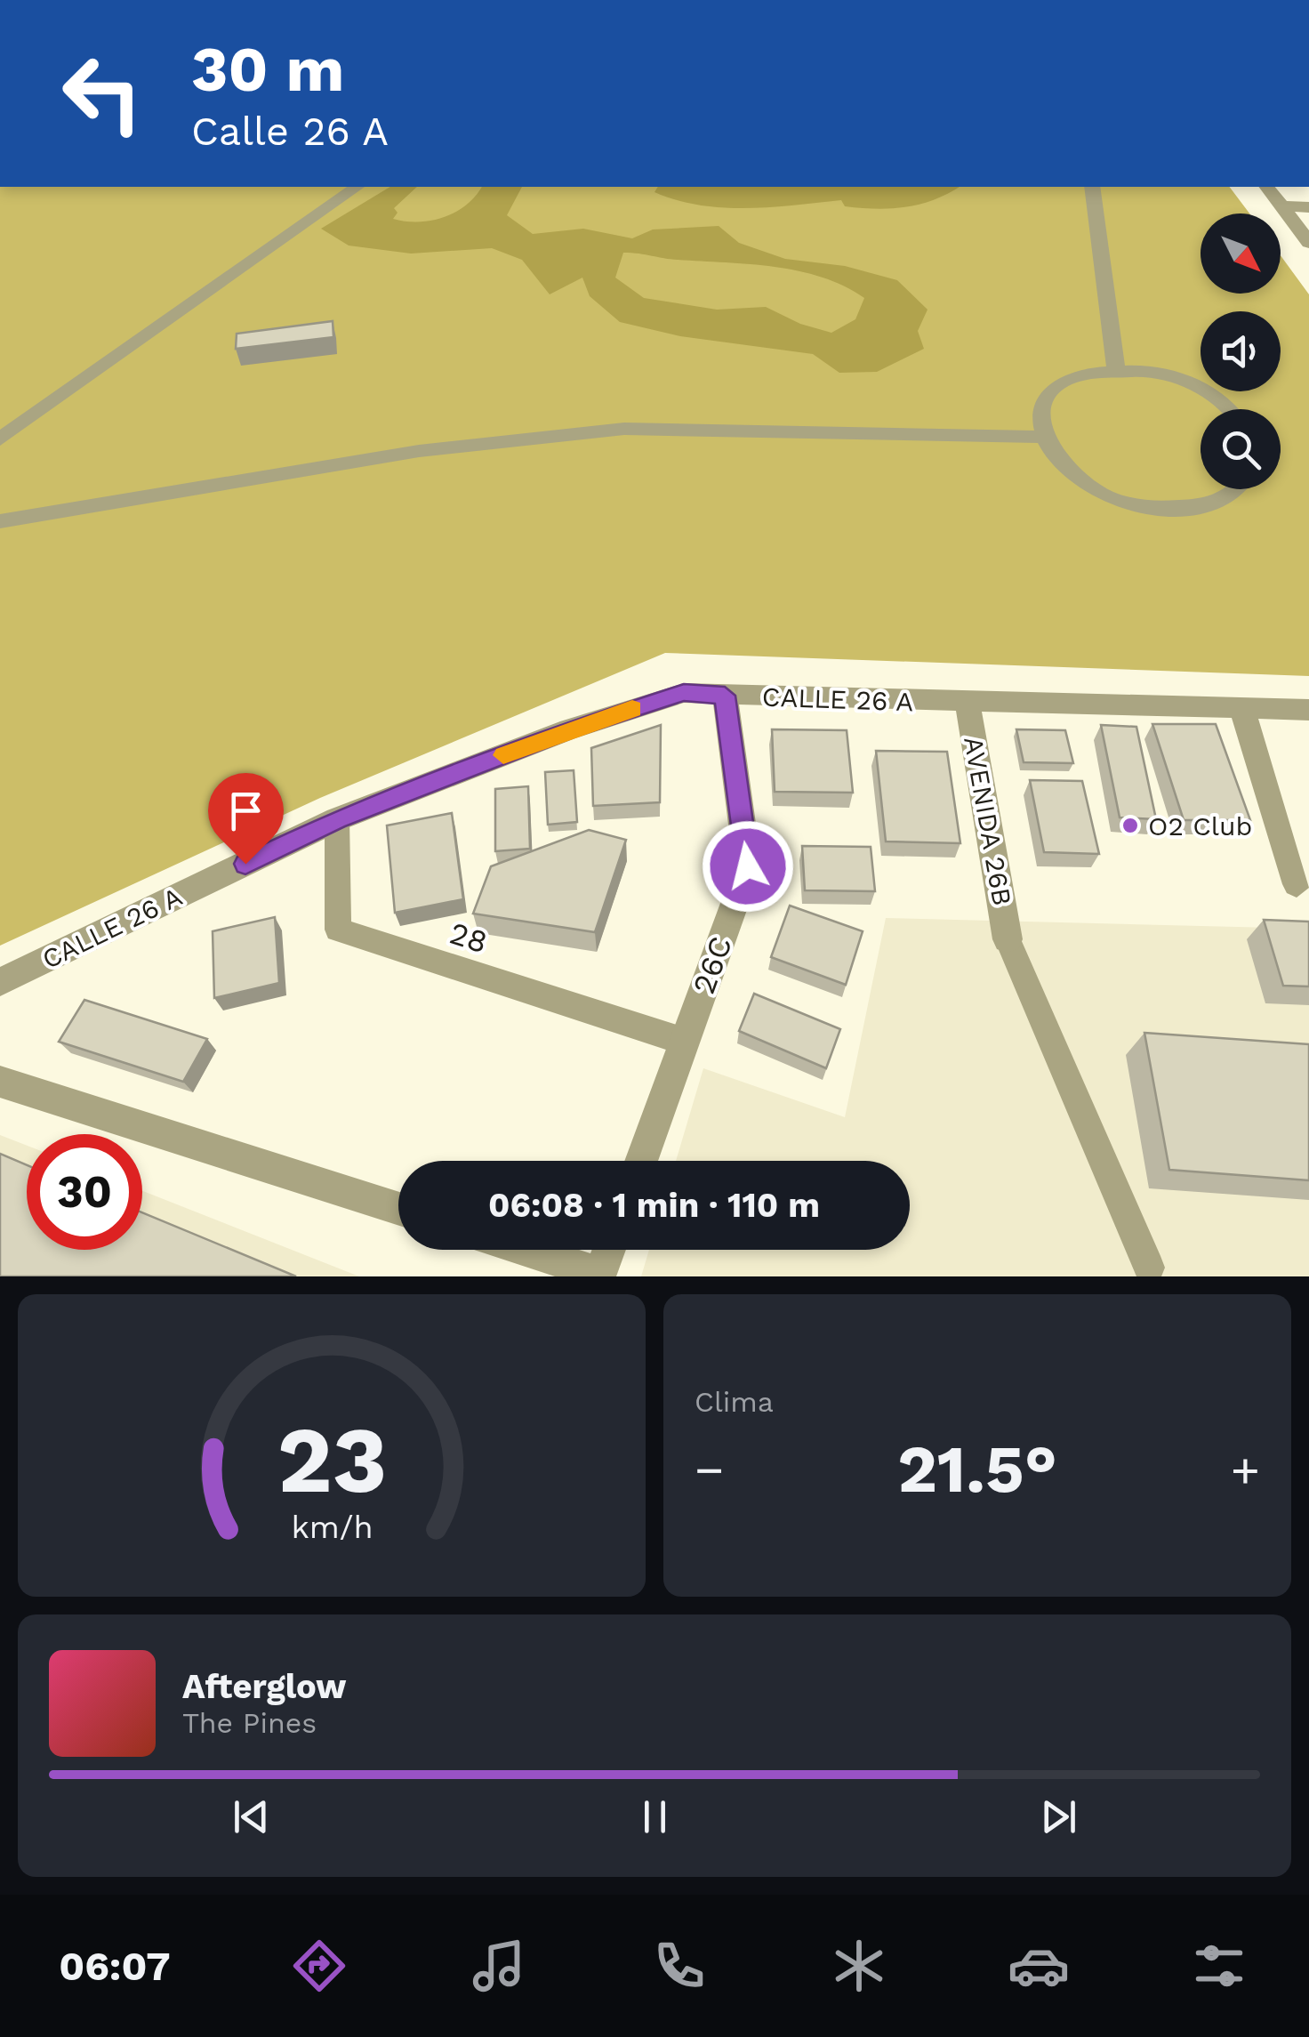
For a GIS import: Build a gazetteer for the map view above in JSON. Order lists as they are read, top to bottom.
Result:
{
  "streets": {
    "street": ["CALLE 26 A", "AVENIDA 26B", "26C"],
    "lane": ["28"]
  },
  "crossings": [
    ["CALLE 26 A", "AVENIDA 26B"],
    ["CALLE 26 A", "28"],
    ["CALLE 26 A", "26C"],
    ["28", "26C"]
  ],
  "places": ["O2 Club"],
  "north": "bottom right",
  "page": {
    "turn": ["30 m", "Calle 26 A"],
    "limit": "30",
    "trip": "06:08 · 1 min · 110 m",
    "tile": "Clima",
    "heat": ["−", "21.5°", "+"],
    "song": ["Afterglow", "The Pines"],
    "tabs": "06:07",
    "gauge": ["23", "km/h"]
  }
}
